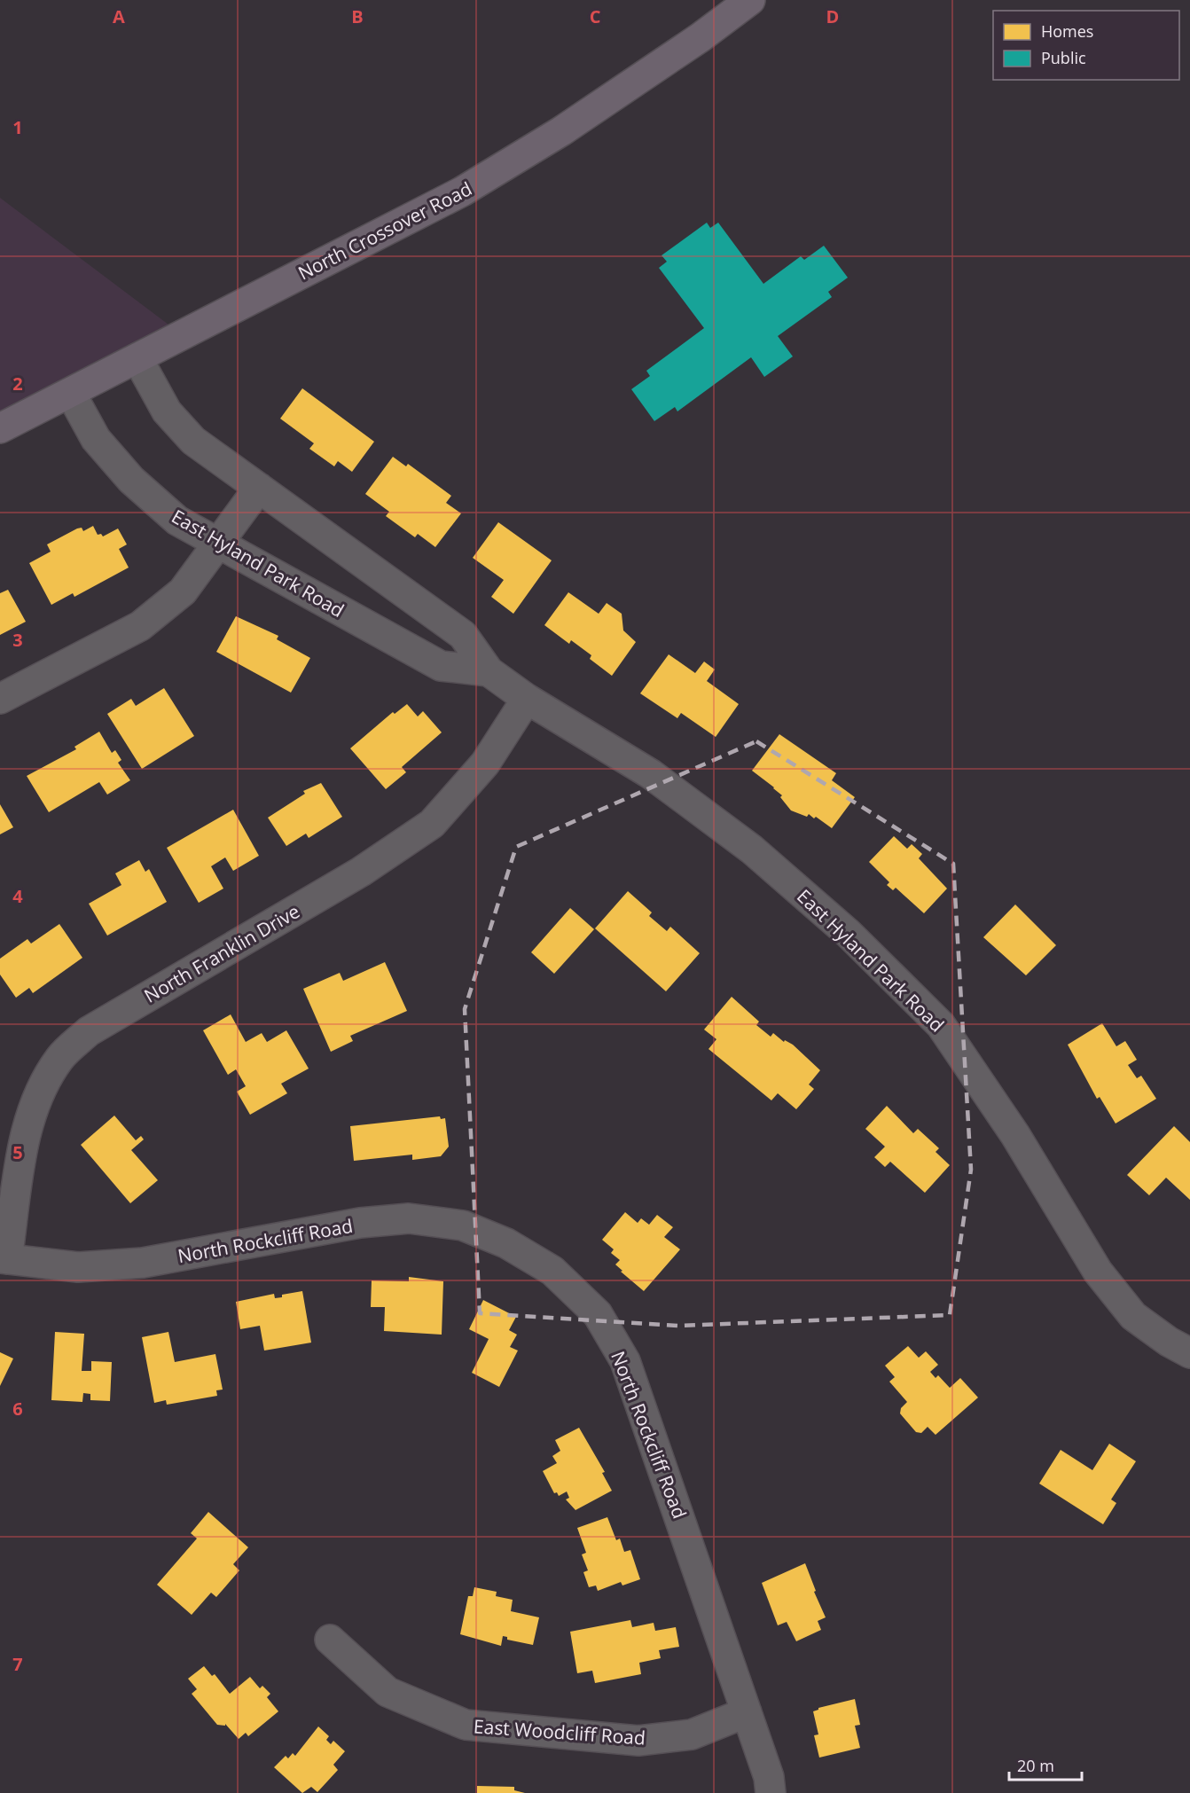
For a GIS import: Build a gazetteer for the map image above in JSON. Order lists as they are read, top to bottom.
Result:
{
  "streets": {
    "main road": ["North Crossover Road"],
    "street": [
      "East Hyland Park Road",
      "North Franklin Drive",
      "North Rockcliff Road",
      "East Woodcliff Road"
    ]
  },
  "crossings": [
    ["North Crossover Road", "East Hyland Park Road"],
    ["East Hyland Park Road", "North Franklin Drive"],
    ["North Franklin Drive", "North Rockcliff Road"],
    ["North Rockcliff Road", "East Woodcliff Road"]
  ],
  "legend": ["Homes", "Public"],
  "scale_bar": "20 m",
  "grid": {
    "columns": [
      "A",
      "B",
      "C",
      "D"
    ],
    "rows": [
      "1",
      "2",
      "3",
      "4",
      "5",
      "6",
      "7"
    ]
  }
}
